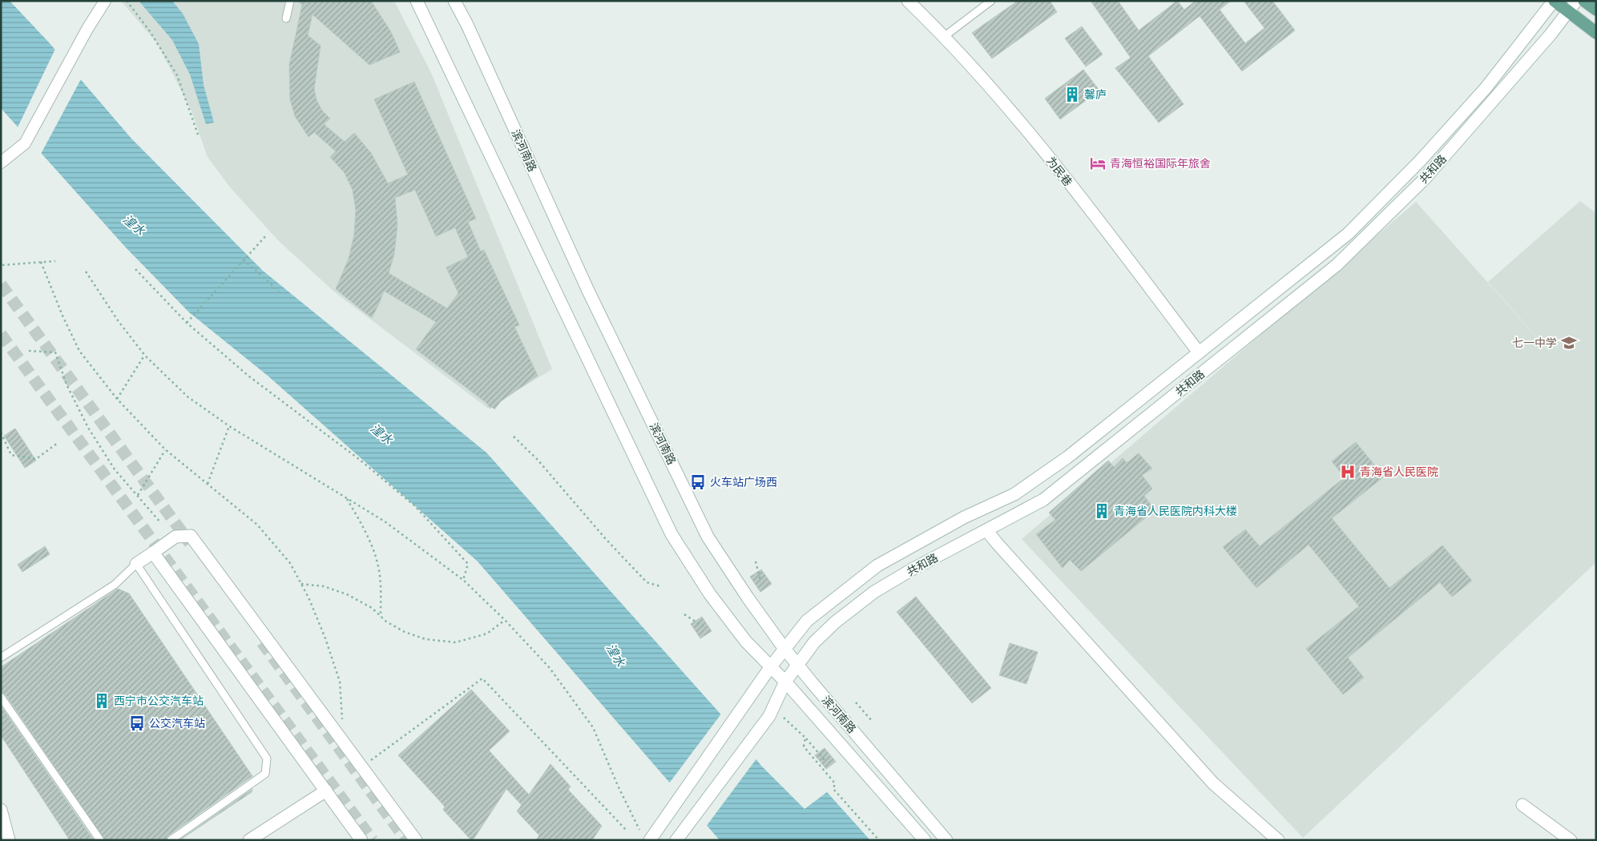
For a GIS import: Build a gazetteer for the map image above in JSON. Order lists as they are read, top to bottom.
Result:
{
  "streets": {
    "main road": ["滨河南路", "共和路", "为民巷"]
  },
  "crossings": [
    ["滨河南路", "共和路"],
    ["共和路", "为民巷"]
  ],
  "water": ["湟水"],
  "places": {
    "building": ["馨庐", "青海省人民医院内科大楼", "西宁市公交汽车站"],
    "hotel": ["青海恒裕国际年旅舍"],
    "school or university": ["七一中学"],
    "hospital": ["青海省人民医院"],
    "bus stop": ["火车站广场西", "公交汽车站"]
  }
}
